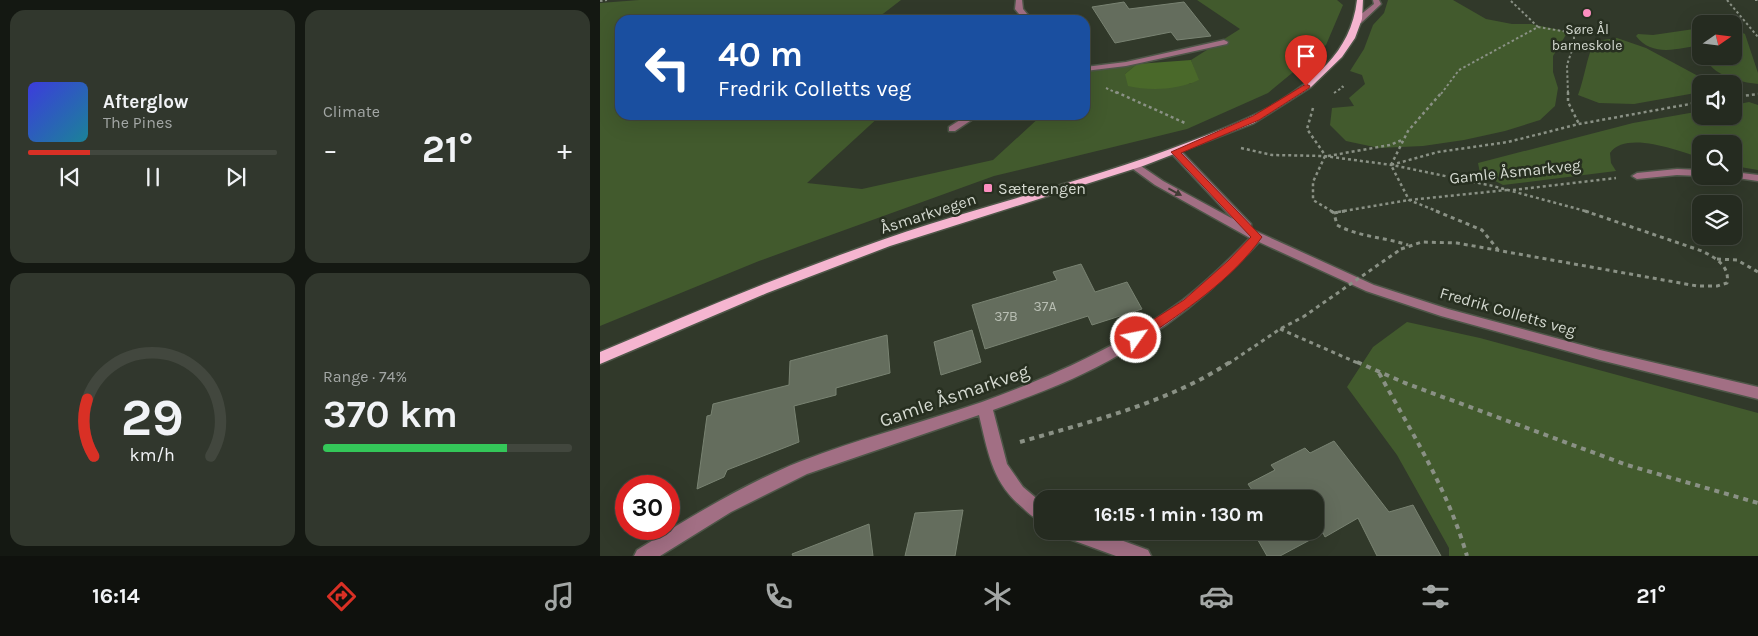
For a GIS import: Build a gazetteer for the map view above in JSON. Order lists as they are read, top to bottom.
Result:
{
  "streets": {
    "main road": ["Åsmarkvegen"],
    "street": ["Gamle Åsmarkveg", "Fredrik Colletts veg"]
  },
  "crossings": [
    ["Gamle Åsmarkveg", "Fredrik Colletts veg"],
    ["Åsmarkvegen", "Fredrik Colletts veg"]
  ],
  "places": {
    "other": ["Søre Ål barneskole"],
    "transit": ["Sæterengen"]
  },
  "house_numbers": ["37A", "37B"],
  "north": "right",
  "page": {
    "tile": [
      "Climate",
      ["Range · 74%", "370 km"]
    ],
    "turn": ["40 m", "Fredrik Colletts veg"],
    "song": ["Afterglow", "The Pines"],
    "heat": ["−", "21°", "+"],
    "limit": "30",
    "trip": "16:15 · 1 min · 130 m",
    "tabs": ["16:14", "21°"],
    "gauge": ["29", "km/h"]
  }
}
